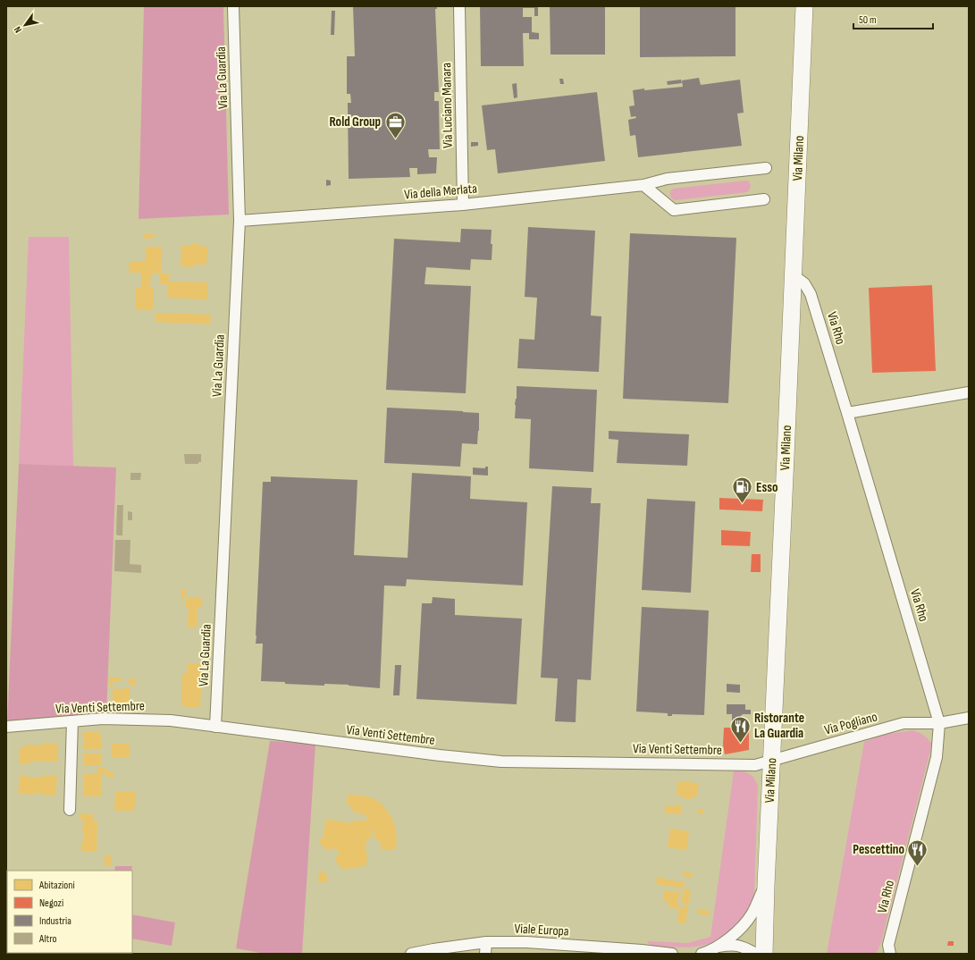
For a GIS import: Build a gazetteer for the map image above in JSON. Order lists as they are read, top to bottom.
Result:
{
  "streets": {
    "main road": ["Via Milano"],
    "street": [
      "Via La Guardia",
      "Via Luciano Manara",
      "Via della Merlata",
      "Via Rho",
      "Via Venti Settembre",
      "Via Pogliano",
      "Viale Europa"
    ]
  },
  "crossings": [
    ["Via La Guardia", "Via della Merlata"],
    ["Via La Guardia", "Via Venti Settembre"],
    ["Via Luciano Manara", "Via della Merlata"],
    ["Via Milano", "Via Rho"],
    ["Via Milano", "Via Venti Settembre"],
    ["Via Milano", "Via Pogliano"],
    ["Via Rho", "Via Pogliano"],
    ["Via Venti Settembre", "Via Pogliano"]
  ],
  "places": {
    "office": ["Rold Group"],
    "fuel station": ["Esso"],
    "restaurant": ["Ristorante La Guardia", "Pescettino"]
  },
  "legend": [
    "Abitazioni",
    "Negozi",
    "Industria",
    "Altro"
  ],
  "scale_bar": "50 m",
  "north": "bottom left"
}
